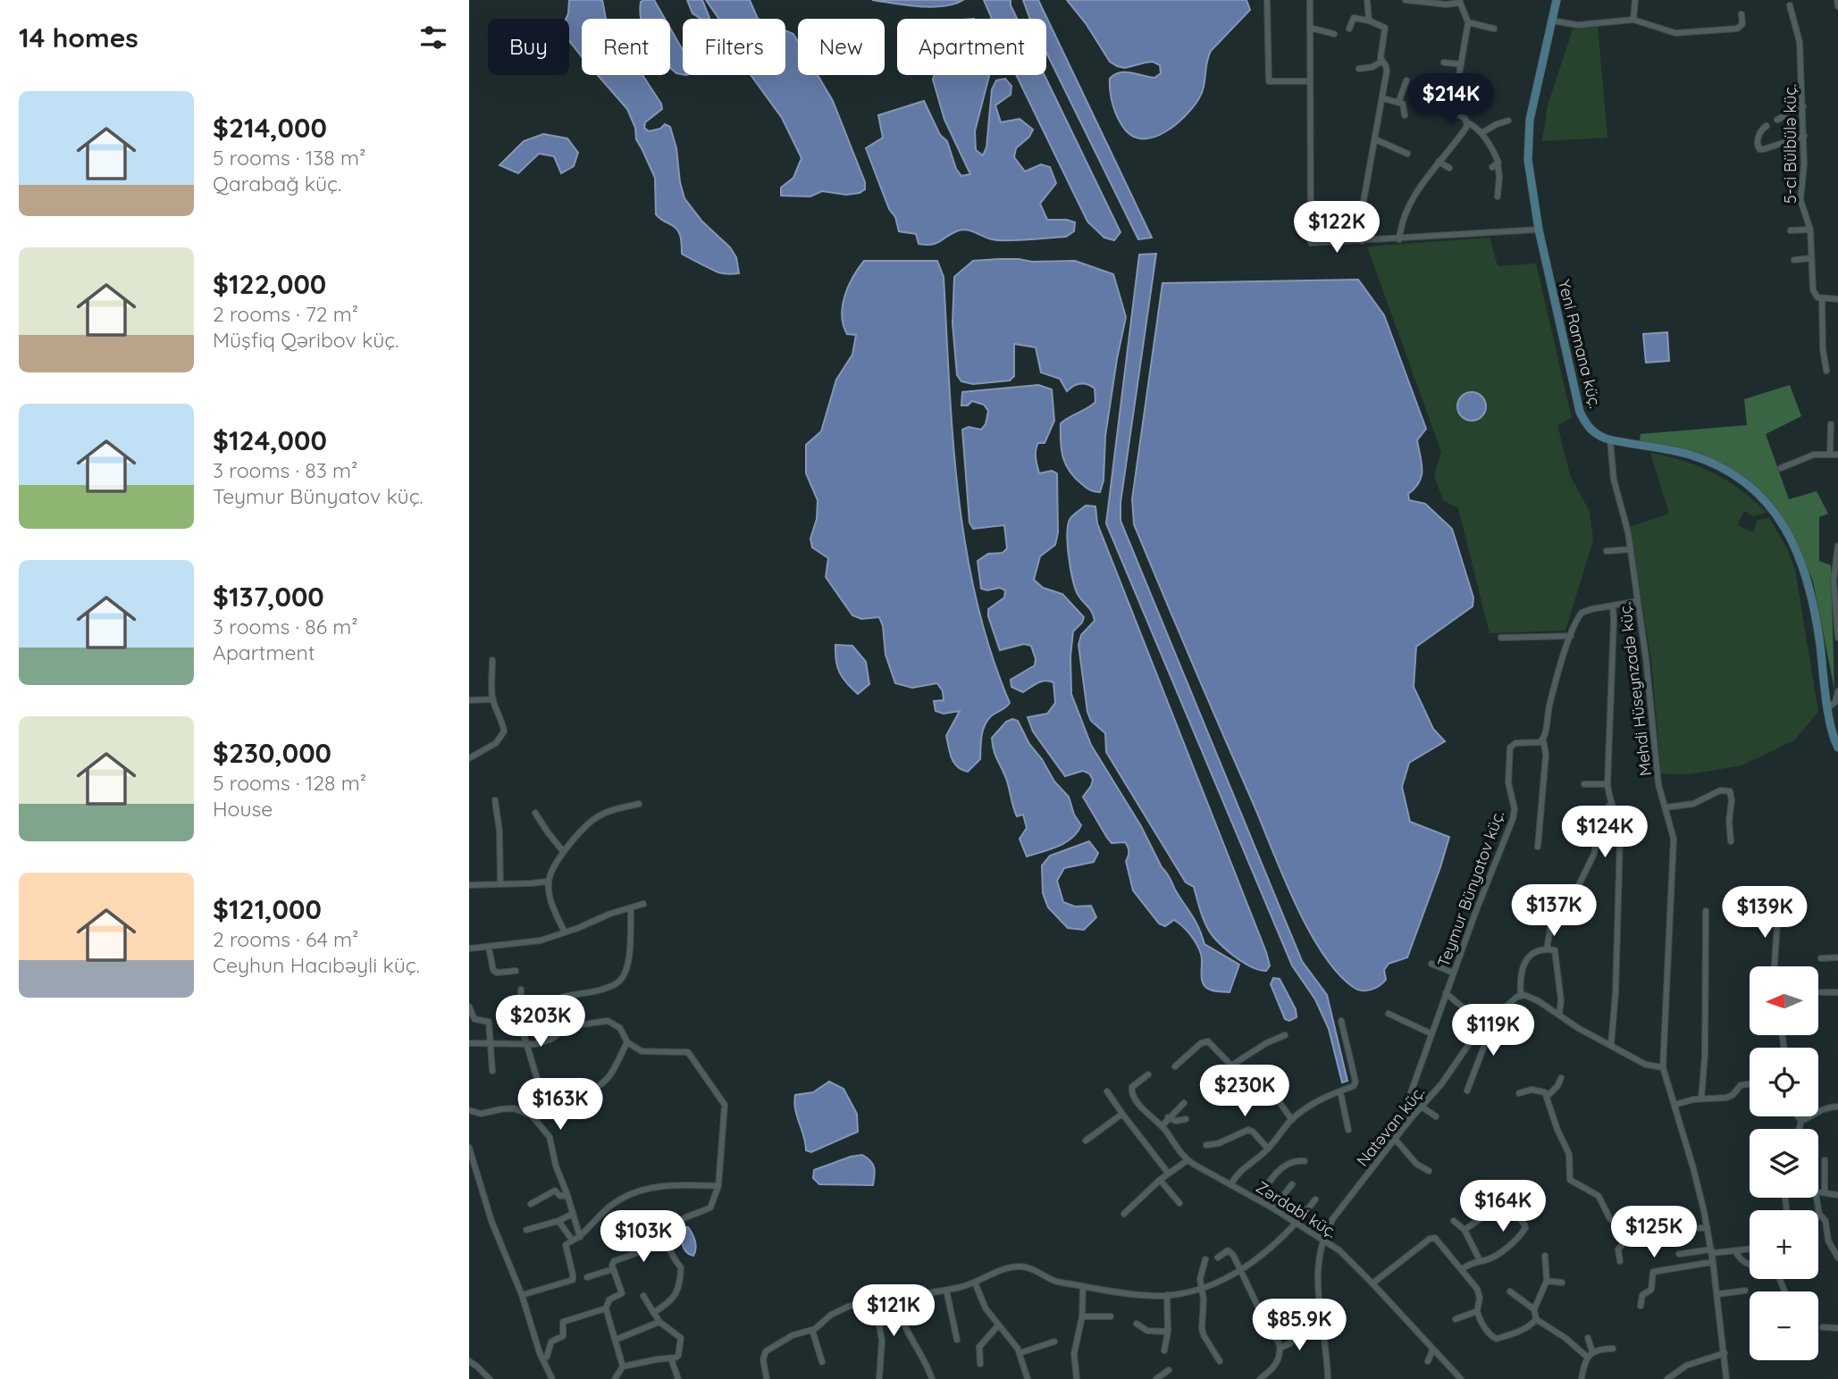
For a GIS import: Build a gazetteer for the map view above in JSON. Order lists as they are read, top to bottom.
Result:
{
  "streets": {
    "street": [
      "5-ci Bülbülə küç.",
      "Yeni Ramana küç.",
      "Mehdi Hüseynzadə küç.",
      "Teymur Bünyatov küç.",
      "Natəvan küç.",
      "Zərdabi küç."
    ]
  },
  "crossings": [
    ["Yeni Ramana küç.", "Mehdi Hüseynzadə küç."],
    ["Teymur Bünyatov küç.", "Natəvan küç."],
    ["Natəvan küç.", "Zərdabi küç."]
  ],
  "north": "left",
  "page": {
    "heading": "14 homes",
    "chip": [
      "Buy",
      "Rent",
      "Filters",
      "New",
      "Apartment"
    ],
    "price": [
      "$214K",
      "$122K",
      "$124K",
      "$137K",
      "$139K",
      "$203K",
      "$119K",
      "$230K",
      "$163K",
      "$164K",
      "$125K",
      "$103K",
      "$121K",
      "$85.9K"
    ],
    "list": [
      {
        "name": "$214,000",
        "note": "5 rooms · 138 m² · Qarabağ küç."
      },
      {
        "name": "$122,000",
        "note": "2 rooms · 72 m² · Müşfiq Qəribov küç."
      },
      {
        "name": "$124,000",
        "note": "3 rooms · 83 m² · Teymur Bünyatov küç."
      },
      {
        "name": "$137,000",
        "note": "3 rooms · 86 m² · Apartment"
      },
      {
        "name": "$230,000",
        "note": "5 rooms · 128 m² · House"
      },
      {
        "name": "$121,000",
        "note": "2 rooms · 64 m² · Ceyhun Hacıbəyli küç."
      }
    ],
    "map_buttons": ["+", "−"]
  }
}
